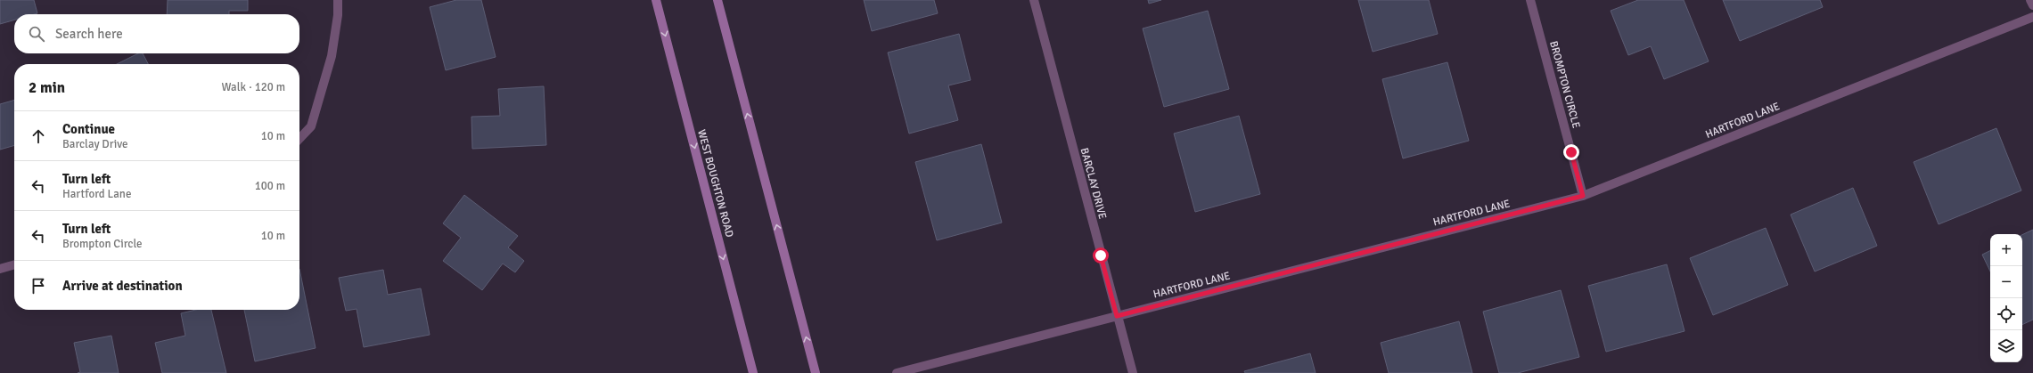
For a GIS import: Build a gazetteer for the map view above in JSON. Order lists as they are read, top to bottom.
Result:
{
  "streets": {
    "main road": ["WEST BOUGHTON ROAD"],
    "street": ["BROMPTON CIRCLE", "HARTFORD LANE", "BARCLAY DRIVE"]
  },
  "crossings": [
    ["BROMPTON CIRCLE", "HARTFORD LANE"],
    ["HARTFORD LANE", "BARCLAY DRIVE"]
  ],
  "page": {
    "search": "Search here",
    "heading": ["2 min", "Walk · 120 m"],
    "list": [
      ["Continue", "Barclay Drive", "10 m"],
      ["Turn left", "Hartford Lane", "100 m"],
      ["Turn left", "Brompton Circle", "10 m"],
      "Arrive at destination"
    ],
    "map_buttons": ["+", "−"]
  }
}
